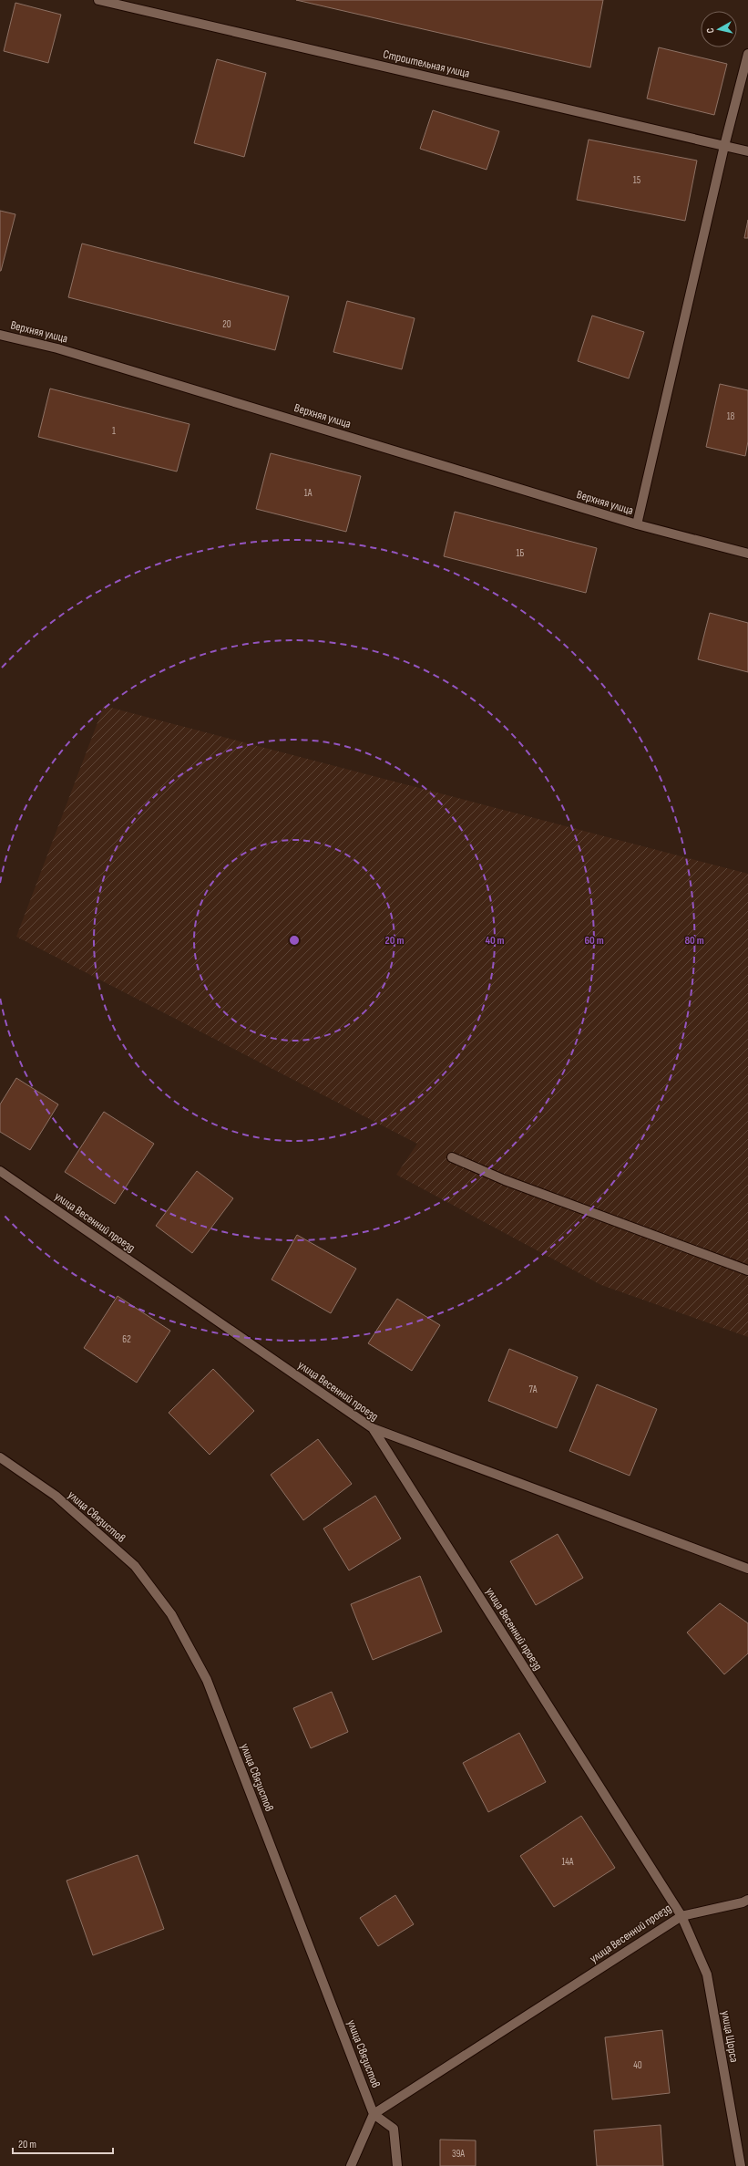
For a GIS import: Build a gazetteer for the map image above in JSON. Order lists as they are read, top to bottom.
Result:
{
  "streets": {
    "street": [
      "Строительная улица",
      "Верхняя улица",
      "улица Весенний проезд",
      "улица Связистов",
      "улица Щорса"
    ]
  },
  "crossings": [
    ["улица Весенний проезд", "улица Связистов"],
    ["улица Весенний проезд", "улица Щорса"]
  ],
  "house_numbers": [
    "15",
    "20",
    "18",
    "1",
    "1А",
    "1Б",
    "62",
    "7А",
    "14А",
    "40",
    "39А"
  ],
  "scale_bar": "20 m",
  "north": "left",
  "rings": [
    "20 m",
    "40 m",
    "60 m",
    "80 m"
  ]
}
